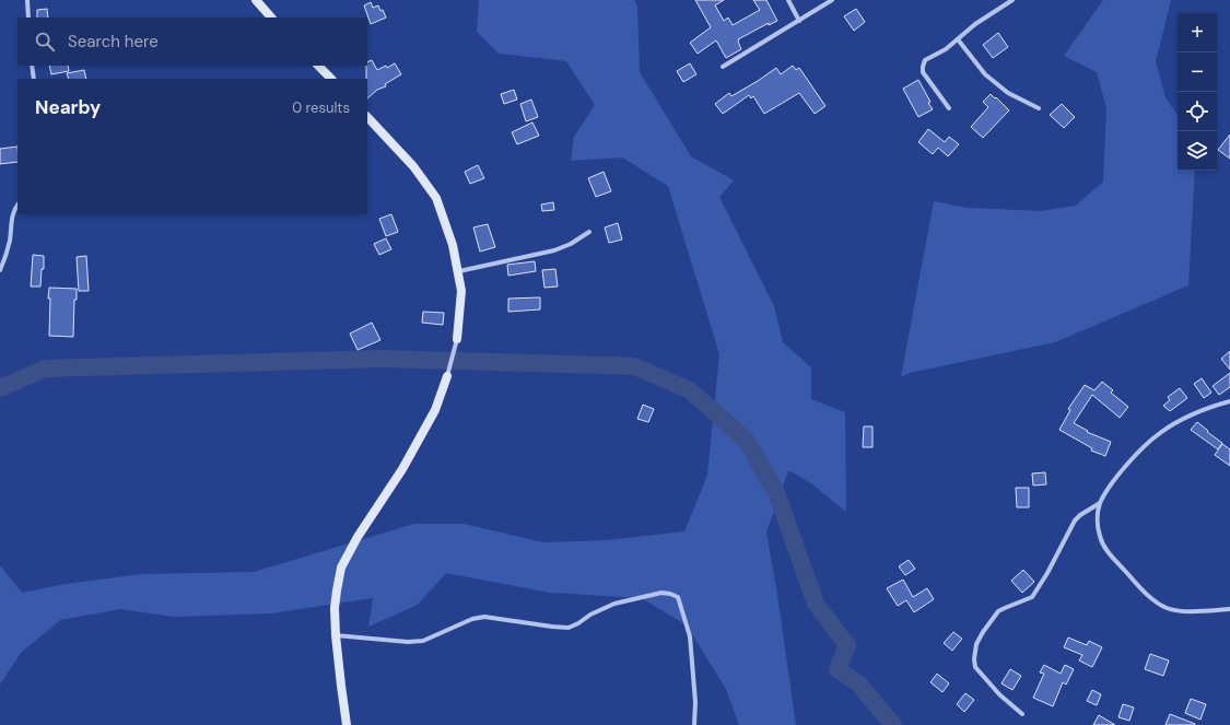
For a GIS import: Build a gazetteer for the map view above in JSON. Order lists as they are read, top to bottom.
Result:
{
  "page": {
    "map_buttons": ["+", "−"],
    "search": "Search here",
    "heading": ["Nearby", "0 results"]
  }
}
